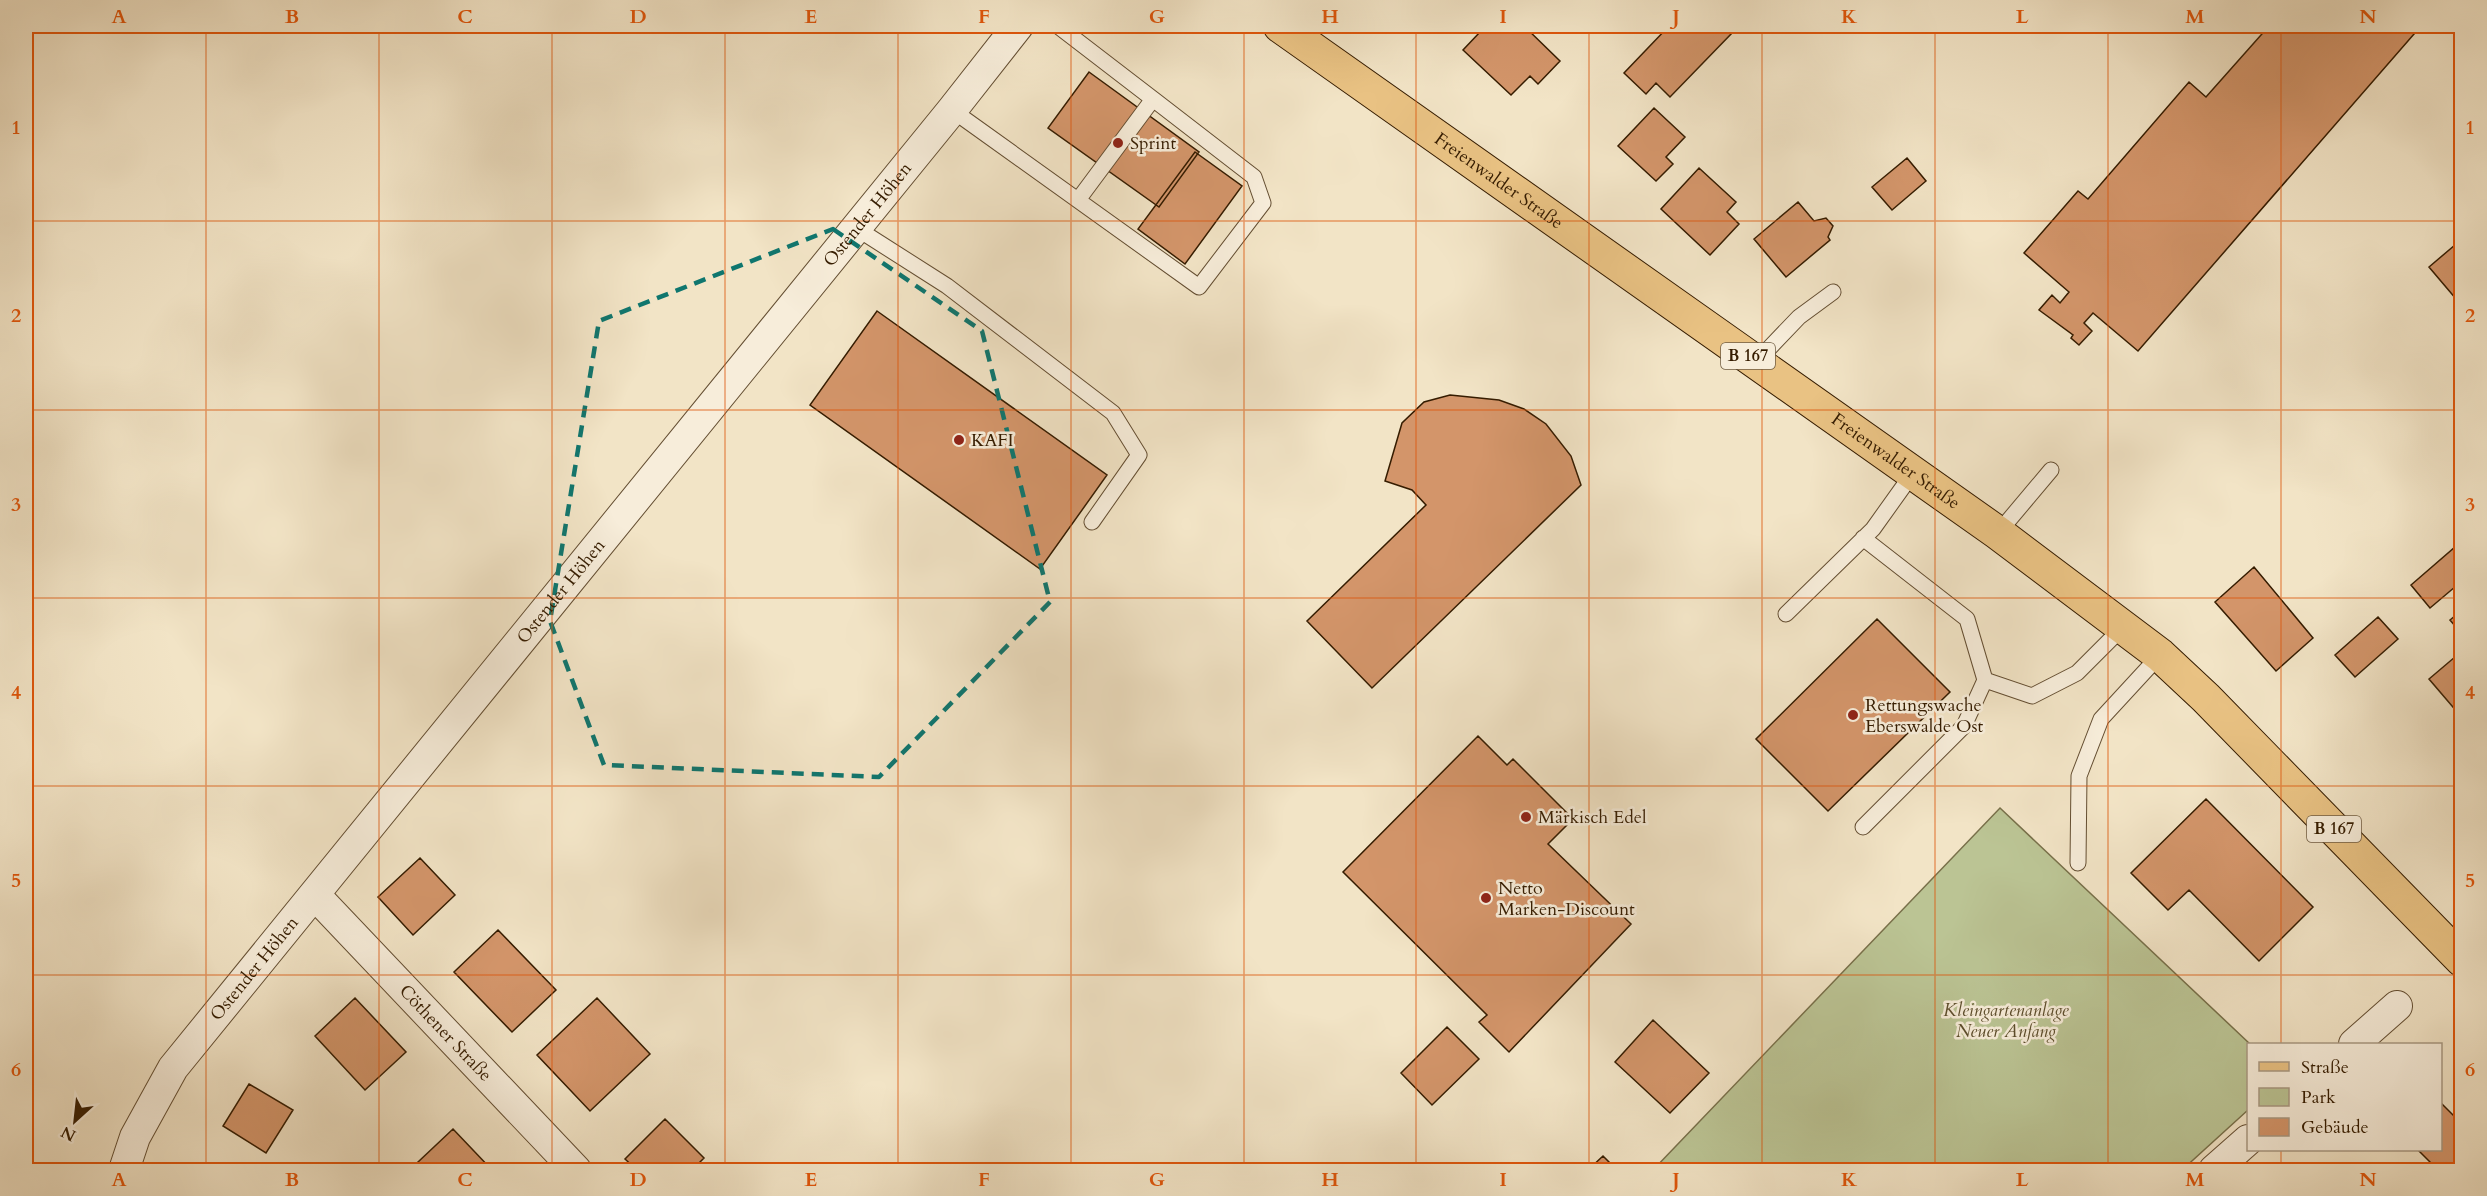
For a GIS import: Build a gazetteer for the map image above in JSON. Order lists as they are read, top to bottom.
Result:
{
  "streets": {
    "main road": ["Freienwalder Straße", "B 167"],
    "street": ["Ostender Höhen", "Cöthener Straße"]
  },
  "crossings": [
    ["Ostender Höhen", "Cöthener Straße"]
  ],
  "parks": ["Kleingartenanlage Neuer Anfang"],
  "places": [
    "Sprint",
    "KAFI",
    "Rettungswache Eberswalde Ost",
    "Märkisch Edel",
    "Netto Marken-Discount"
  ],
  "legend": ["Straße", "Park", "Gebäude"],
  "north": "bottom left",
  "grid": {
    "columns": [
      "A",
      "B",
      "C",
      "D",
      "E",
      "F",
      "G",
      "H",
      "I",
      "J",
      "K",
      "L",
      "M",
      "N"
    ],
    "rows": [
      "1",
      "2",
      "3",
      "4",
      "5",
      "6"
    ]
  }
}
